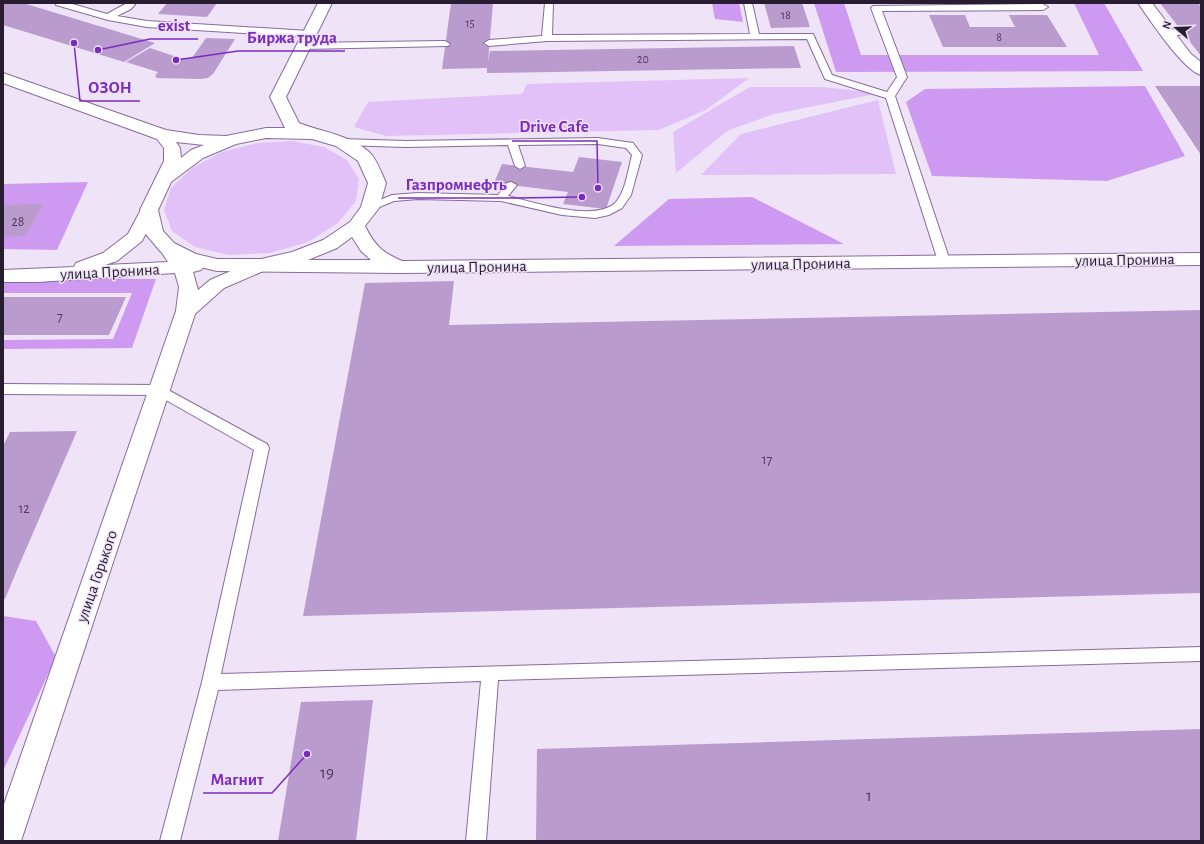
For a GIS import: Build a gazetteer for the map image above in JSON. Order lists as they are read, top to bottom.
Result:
{
  "streets": {
    "main road": ["улица Пронина", "улица Горького"]
  },
  "crossings": [
    ["улица Пронина", "улица Горького"]
  ],
  "places": [
    "ОЗОН",
    "exist",
    "Биржа труда",
    "Drive Cafe",
    "Газпромнефть",
    "Магнит"
  ],
  "house_numbers": [
    "18",
    "15",
    "8",
    "20",
    "28",
    "7",
    "17",
    "12",
    "19",
    "1"
  ],
  "north": "left"
}
